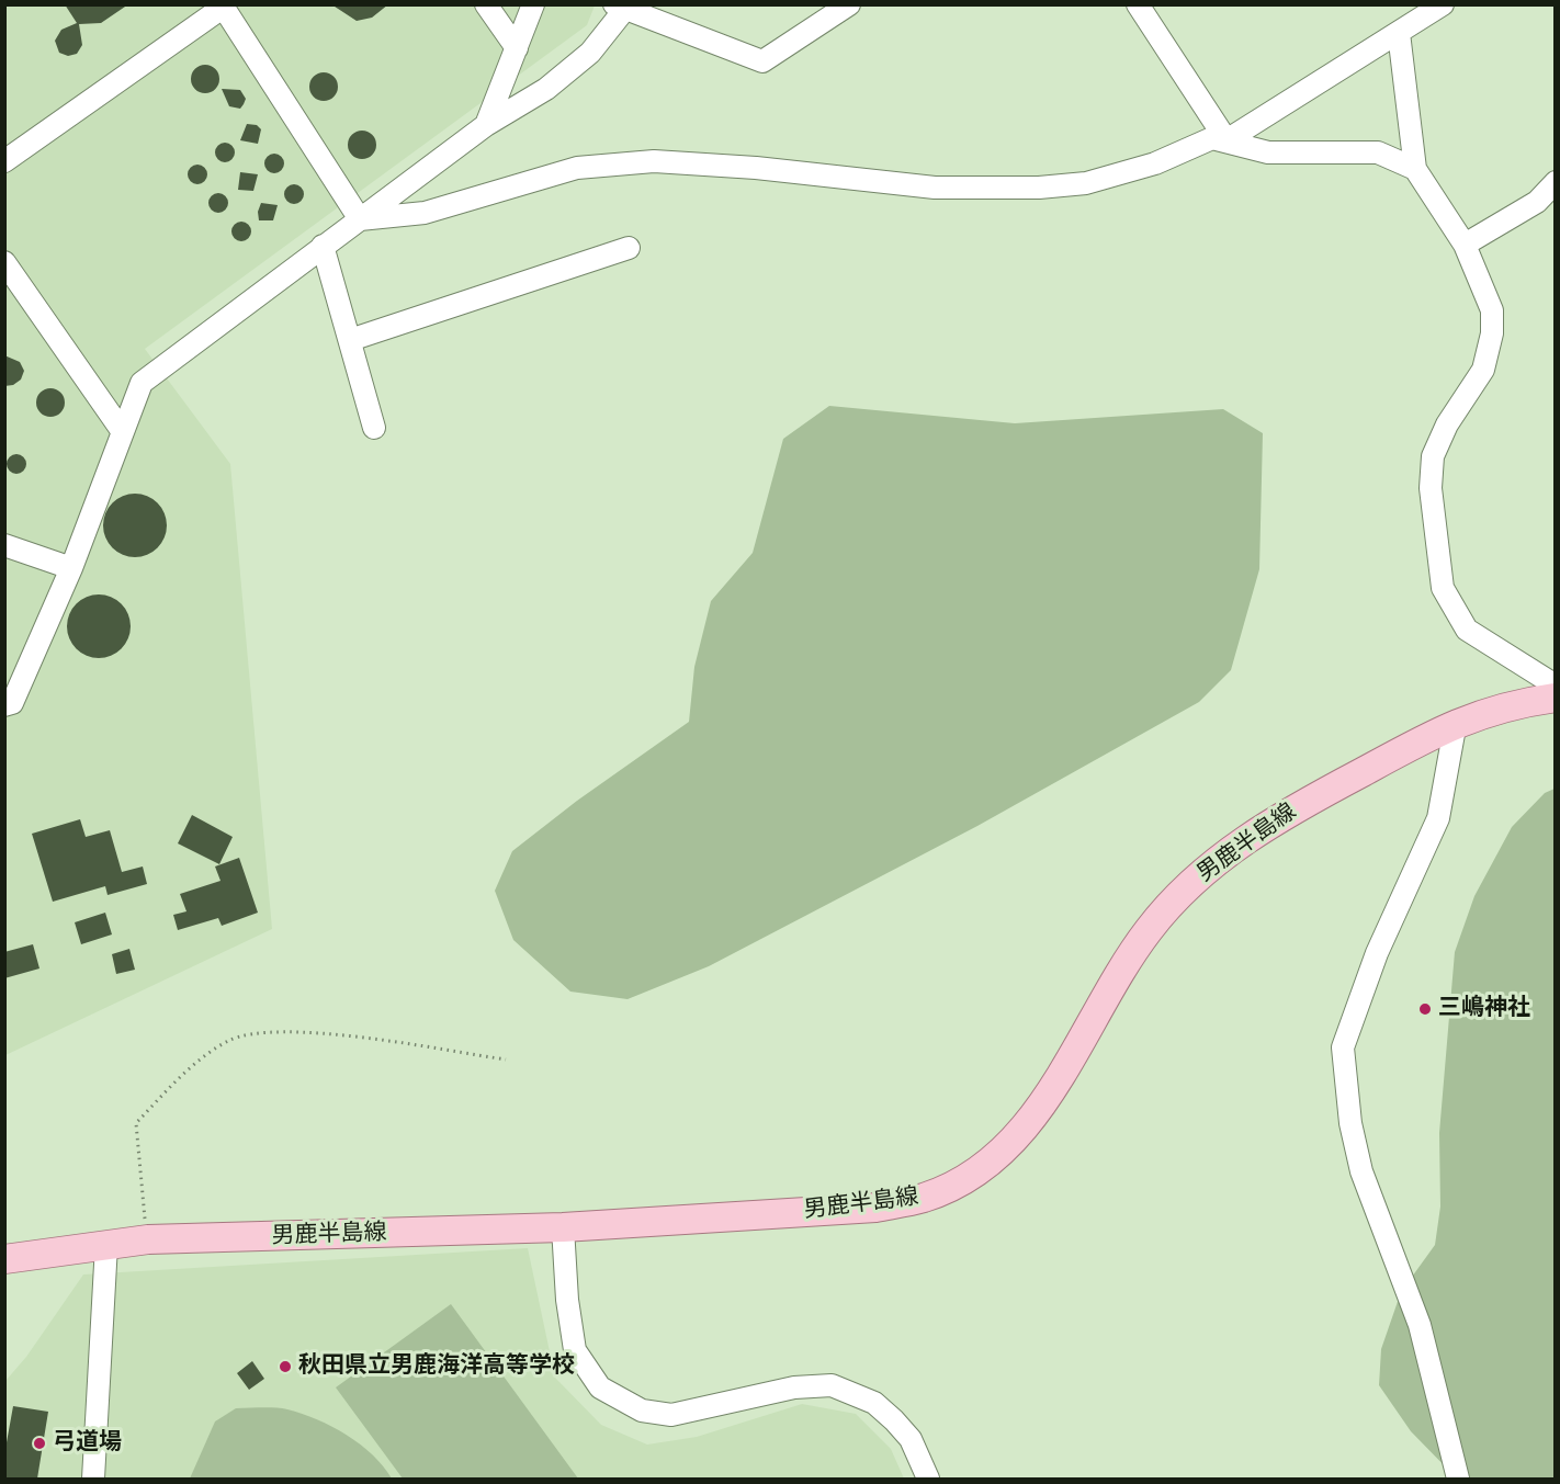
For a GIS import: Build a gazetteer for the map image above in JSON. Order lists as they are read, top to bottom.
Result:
{
  "streets": {
    "main road": ["男鹿半島線"]
  },
  "places": ["三嶋神社", "秋田県立男鹿海洋高等学校", "弓道場"]
}
